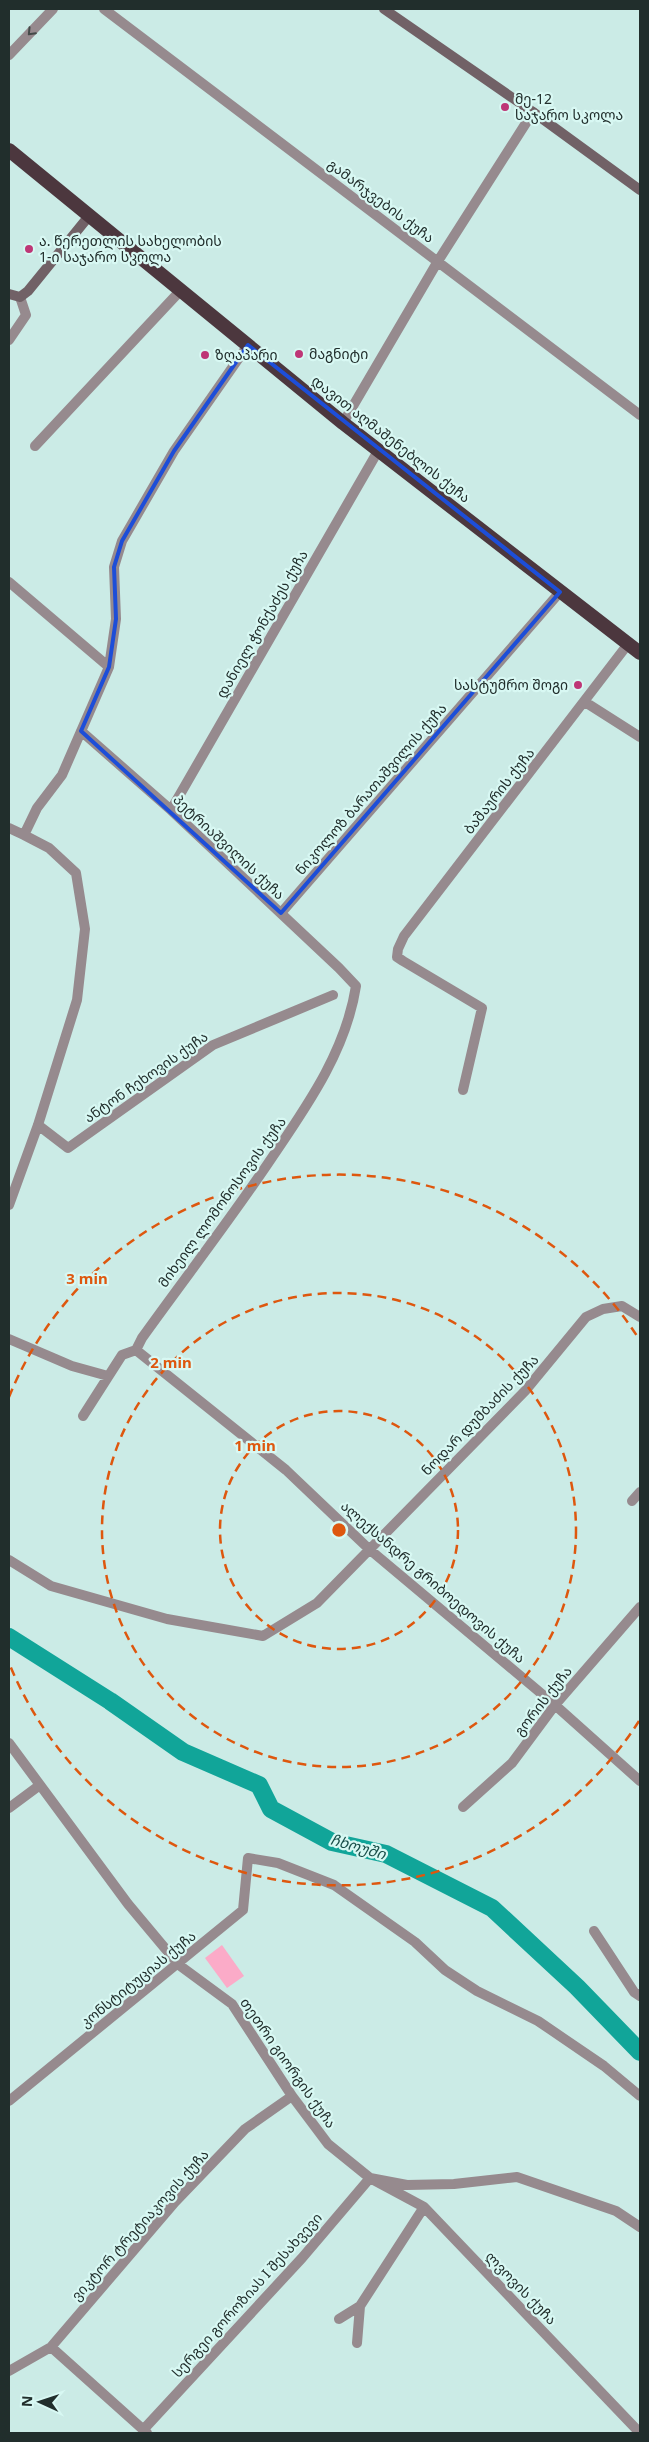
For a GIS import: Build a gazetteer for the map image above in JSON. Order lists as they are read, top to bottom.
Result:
{
  "streets": {
    "highway": ["დავით აღმაშენებლის ქუჩა"],
    "street": [
      "გამარჯვების ქუჩა",
      "დანიელ ჭონქაძეს ქუჩა",
      "ნიკოლოზ ბარათაშვილის ქუჩა",
      "ბაშაურის ქუჩა",
      "პეტრიაშვილის ქუჩა",
      "ანტონ ჩეხოვის ქუჩა",
      "მიხეილ ლომონოსოვის ქუჩა",
      "ნოდარ დუმბაძის ქუჩა",
      "ალექსანდრე გრიბოედოვის ქუჩა",
      "გორის ქუჩა",
      "კონსტიტუციას ქუჩა",
      "თეთრი გიორგის ქუჩა",
      "ვიკტორ ტრეტიაკოვის ქუჩა",
      "ლვოვის ქუჩა",
      "სერგეი გოროზიას I შესახვევი"
    ]
  },
  "crossings": [
    ["დავით აღმაშენებლის ქუჩა", "დანიელ ჭონქაძეს ქუჩა"],
    ["დავით აღმაშენებლის ქუჩა", "ნიკოლოზ ბარათაშვილის ქუჩა"],
    ["დავით აღმაშენებლის ქუჩა", "ბაშაურის ქუჩა"],
    ["დანიელ ჭონქაძეს ქუჩა", "პეტრიაშვილის ქუჩა"],
    ["ნიკოლოზ ბარათაშვილის ქუჩა", "პეტრიაშვილის ქუჩა"],
    ["პეტრიაშვილის ქუჩა", "მიხეილ ლომონოსოვის ქუჩა"],
    ["მიხეილ ლომონოსოვის ქუჩა", "ალექსანდრე გრიბოედოვის ქუჩა"],
    ["ნოდარ დუმბაძის ქუჩა", "ალექსანდრე გრიბოედოვის ქუჩა"],
    ["ალექსანდრე გრიბოედოვის ქუჩა", "გორის ქუჩა"],
    ["კონსტიტუციას ქუჩა", "თეთრი გიორგის ქუჩა"],
    ["თეთრი გიორგის ქუჩა", "ვიკტორ ტრეტიაკოვის ქუჩა"],
    ["თეთრი გიორგის ქუჩა", "ლვოვის ქუჩა"],
    ["თეთრი გიორგის ქუჩა", "სერგეი გოროზიას I შესახვევი"],
    ["ლვოვის ქუჩა", "სერგეი გოროზიას I შესახვევი"]
  ],
  "water": ["ჩხოუში"],
  "places": [
    "მე-12 საჯარო სკოლა",
    "ა. წერეთლის სახელობის 1-ი საჯარო სკოლა",
    "მაგნიტი",
    "ზღაპარი",
    "სასტუმრო შოგი"
  ],
  "north": "left",
  "rings": ["3 min", "2 min", "1 min"]
}
